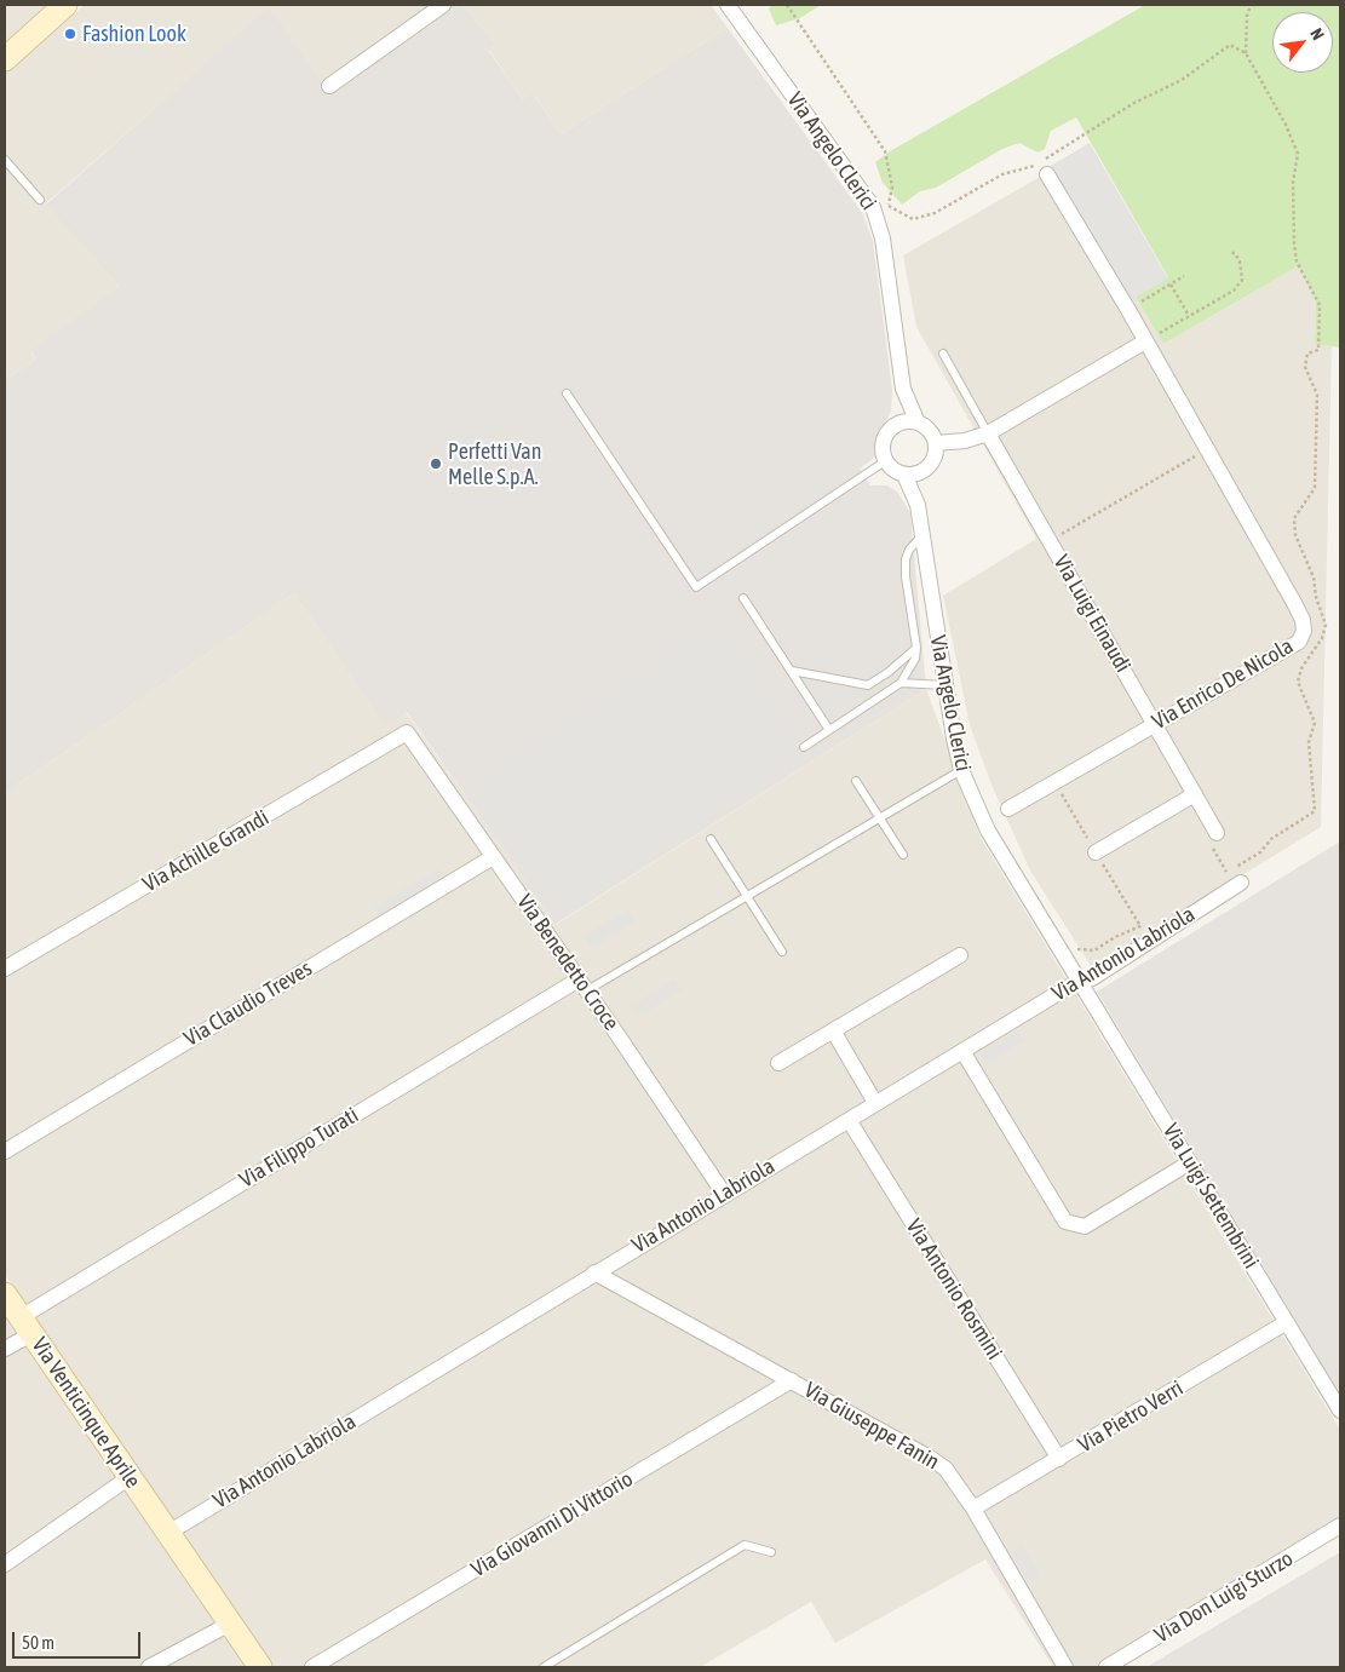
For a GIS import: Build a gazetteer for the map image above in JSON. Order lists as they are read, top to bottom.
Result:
{
  "streets": {
    "street": [
      "Via Angelo Clerici",
      "Via Luigi Einaudi",
      "Via Enrico De Nicola",
      "Via Achille Grandi",
      "Via Antonio Labriola",
      "Via Benedetto Croce",
      "Via Claudio Treves",
      "Via Filippo Turati",
      "Via Luigi Settembrini",
      "Via Antonio Rosmini",
      "Via Venticinque Aprile",
      "Via Pietro Verri",
      "Via Giuseppe Fanin",
      "Via Giovanni Di Vittorio",
      "Via Don Luigi Sturzo"
    ]
  },
  "crossings": [
    ["Via Angelo Clerici", "Via Antonio Labriola"],
    ["Via Angelo Clerici", "Via Luigi Settembrini"],
    ["Via Luigi Einaudi", "Via Enrico De Nicola"],
    ["Via Achille Grandi", "Via Benedetto Croce"],
    ["Via Antonio Labriola", "Via Benedetto Croce"],
    ["Via Antonio Labriola", "Via Luigi Settembrini"],
    ["Via Antonio Labriola", "Via Antonio Rosmini"],
    ["Via Antonio Labriola", "Via Venticinque Aprile"],
    ["Via Antonio Labriola", "Via Giuseppe Fanin"],
    ["Via Benedetto Croce", "Via Claudio Treves"],
    ["Via Benedetto Croce", "Via Filippo Turati"],
    ["Via Filippo Turati", "Via Venticinque Aprile"],
    ["Via Luigi Settembrini", "Via Pietro Verri"],
    ["Via Antonio Rosmini", "Via Pietro Verri"],
    ["Via Pietro Verri", "Via Giuseppe Fanin"],
    ["Via Giuseppe Fanin", "Via Giovanni Di Vittorio"]
  ],
  "places": ["Fashion Look", "Perfetti Van Melle S.p.A."],
  "scale_bar": "50 m",
  "north": "top right"
}
